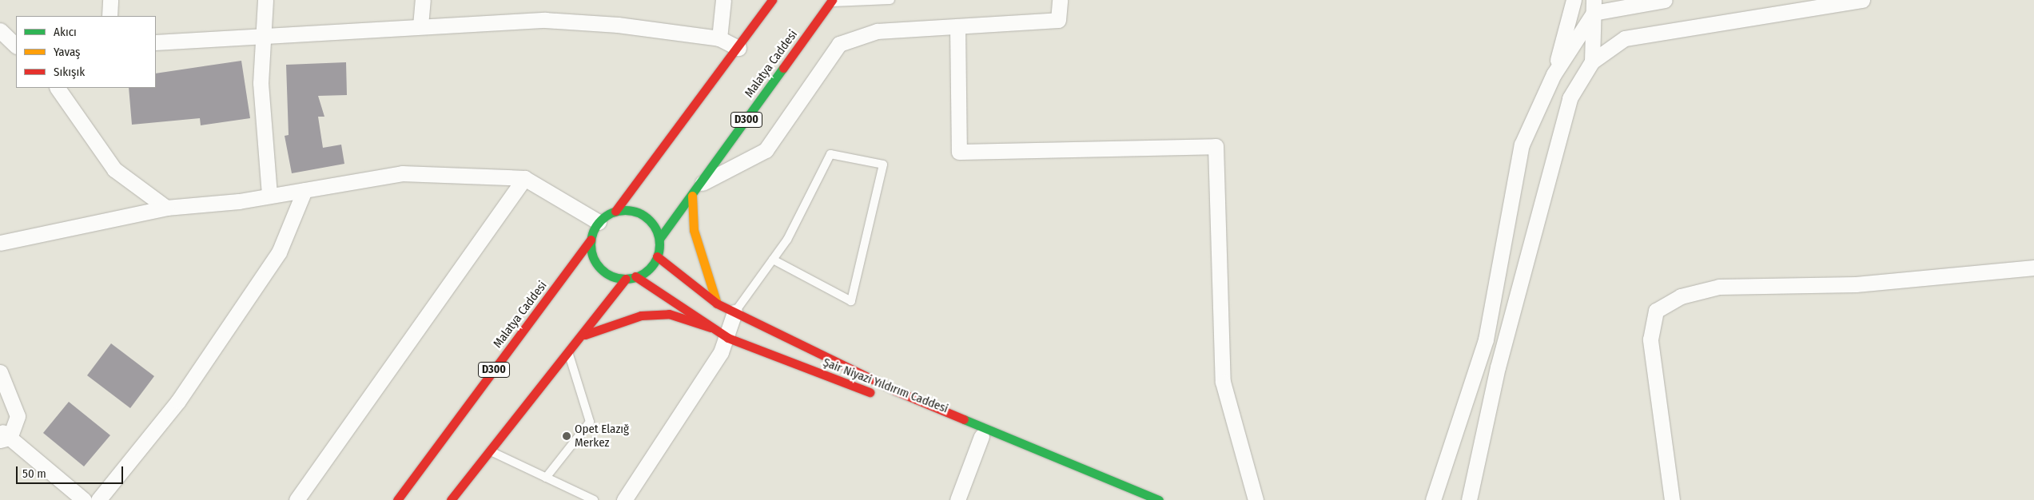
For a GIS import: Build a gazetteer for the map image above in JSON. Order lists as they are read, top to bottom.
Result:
{
  "streets": {
    "main road": ["Malatya Caddesi", "D300", "Şair Niyazi Yıldırım Caddesi"]
  },
  "crossings": [
    ["Malatya Caddesi", "Şair Niyazi Yıldırım Caddesi"]
  ],
  "places": ["Opet Elazığ Merkez"],
  "legend": ["Akıcı", "Yavaş", "Sıkışık"],
  "scale_bar": "50 m"
}
